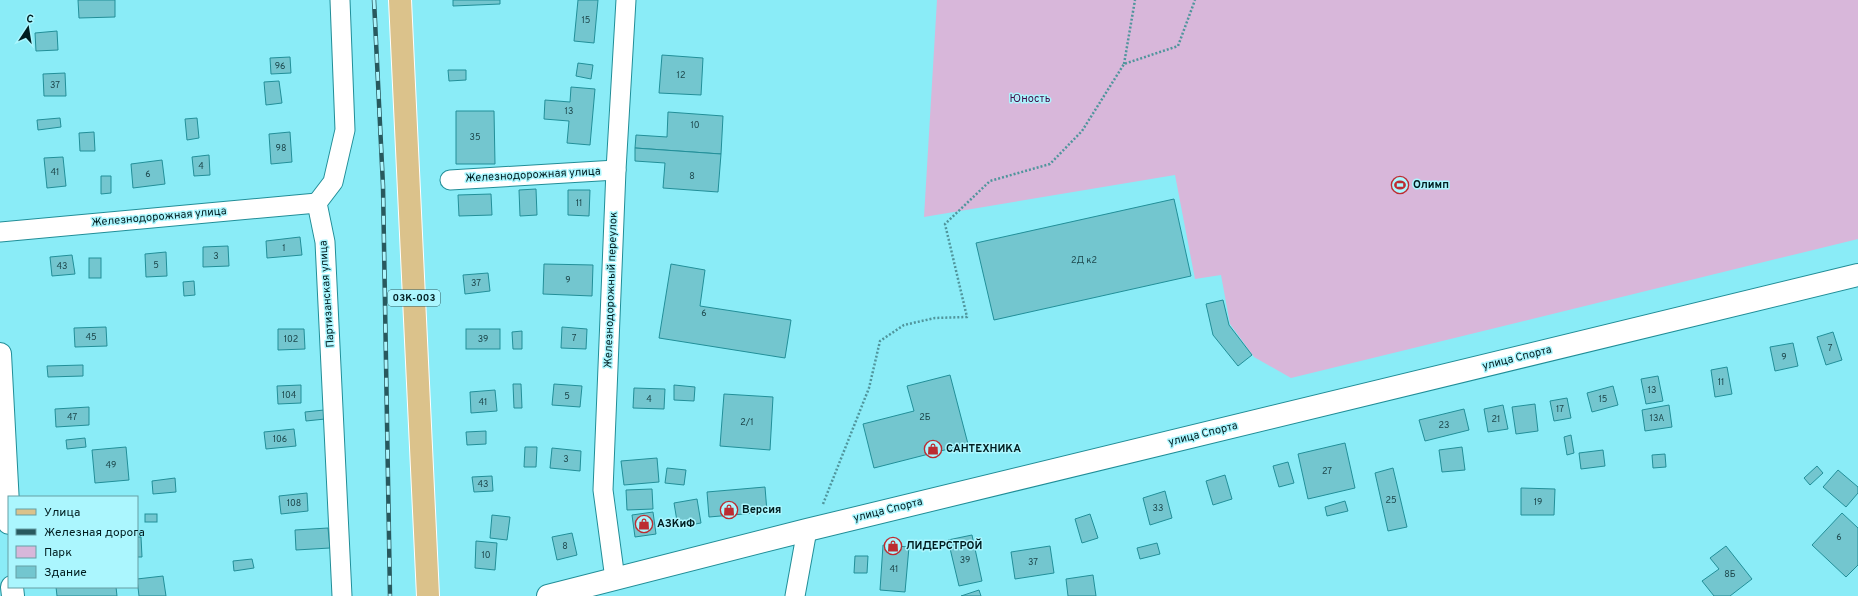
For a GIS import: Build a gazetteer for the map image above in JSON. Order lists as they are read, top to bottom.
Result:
{
  "streets": {
    "main road": ["03К-003"],
    "street": [
      "Железнодорожная улица",
      "Железнодорожный переулок",
      "Партизанская улица",
      "улица Спорта"
    ]
  },
  "crossings": [
    ["Железнодорожная улица", "Железнодорожный переулок"],
    ["Железнодорожная улица", "Партизанская улица"],
    ["Железнодорожный переулок", "улица Спорта"]
  ],
  "parks": ["Юность"],
  "places": {
    "sports": ["Олимп"],
    "shop": [
      "САНТЕХНИКА",
      "Версия",
      "АЗКиФ",
      "ЛИДЕРСТРОЙ"
    ]
  },
  "house_numbers": [
    "15",
    "96",
    "12",
    "37",
    "13",
    "10",
    "35",
    "98",
    "4",
    "41",
    "6",
    "8",
    "11",
    "1",
    "3",
    "2Д к2",
    "5",
    "43",
    "9",
    "37",
    "6",
    "45",
    "7",
    "102",
    "39",
    "7",
    "9",
    "11",
    "13",
    "104",
    "5",
    "4",
    "15",
    "41",
    "17",
    "47",
    "2Б",
    "13А",
    "21",
    "2/1",
    "23",
    "106",
    "3",
    "49",
    "27",
    "43",
    "25",
    "19",
    "108",
    "33",
    "6",
    "8",
    "10",
    "39",
    "37",
    "41",
    "8Б"
  ],
  "legend": [
    "Улица",
    "Железная дорога",
    "Парк",
    "Здание"
  ],
  "north": "top"
}
